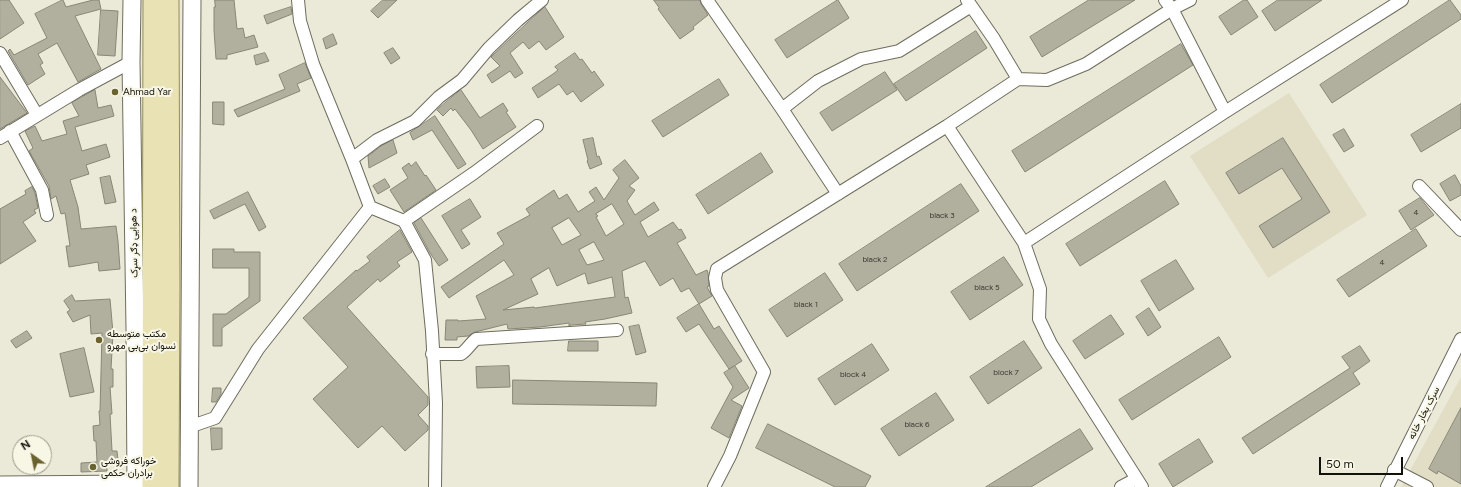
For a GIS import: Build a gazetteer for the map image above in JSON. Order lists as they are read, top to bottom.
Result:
{
  "streets": {
    "main road": ["د هوایی ډګر سړک"],
    "street": ["سرک بخار خانه"]
  },
  "places": ["Ahmad Yar", "مکتب متوسطه نسوان بی‌بی مهرو", "خوراکه فروشی برادران حکمی"],
  "house_numbers": [
    "4",
    "black 3",
    "black 2",
    "4",
    "black 5",
    "black 1",
    "block 7",
    "block 4",
    "black 6"
  ],
  "scale_bar": "50 m",
  "north": "top left"
}
